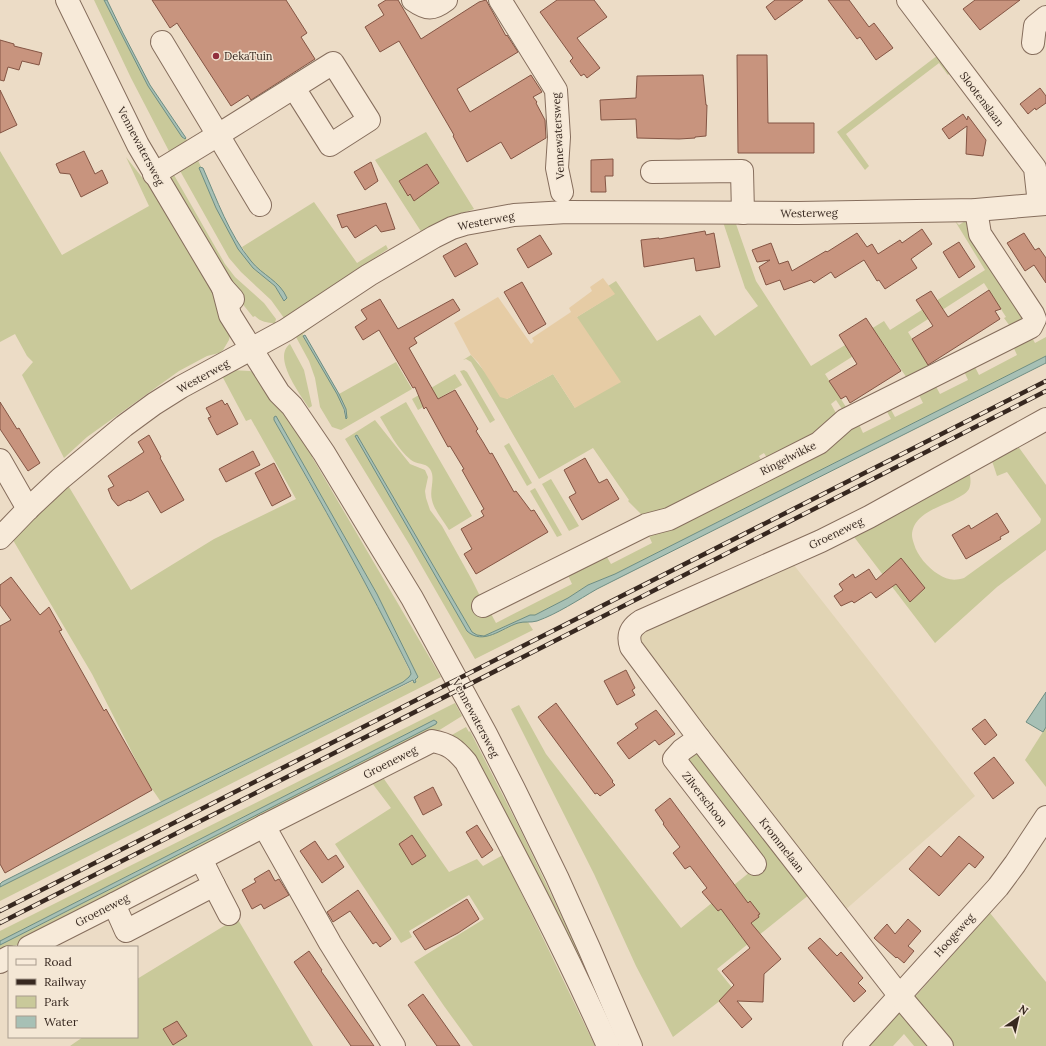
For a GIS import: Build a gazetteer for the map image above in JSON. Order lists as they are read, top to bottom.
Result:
{
  "streets": {
    "street": [
      "Slootenslaan",
      "Vennewatersweg",
      "Westerweg",
      "Ringelwikke",
      "Groeneweg",
      "Zilverschoon",
      "Krommelaan",
      "Hoogeweg"
    ]
  },
  "crossings": [
    ["Slootenslaan", "Westerweg"],
    ["Vennewatersweg", "Westerweg"],
    ["Westerweg", "Ringelwikke"],
    ["Groeneweg", "Krommelaan"],
    ["Zilverschoon", "Krommelaan"],
    ["Krommelaan", "Hoogeweg"]
  ],
  "places": ["DekaTuin"],
  "legend": [
    "Road",
    "Railway",
    "Park",
    "Water"
  ],
  "north": "top right"
}
